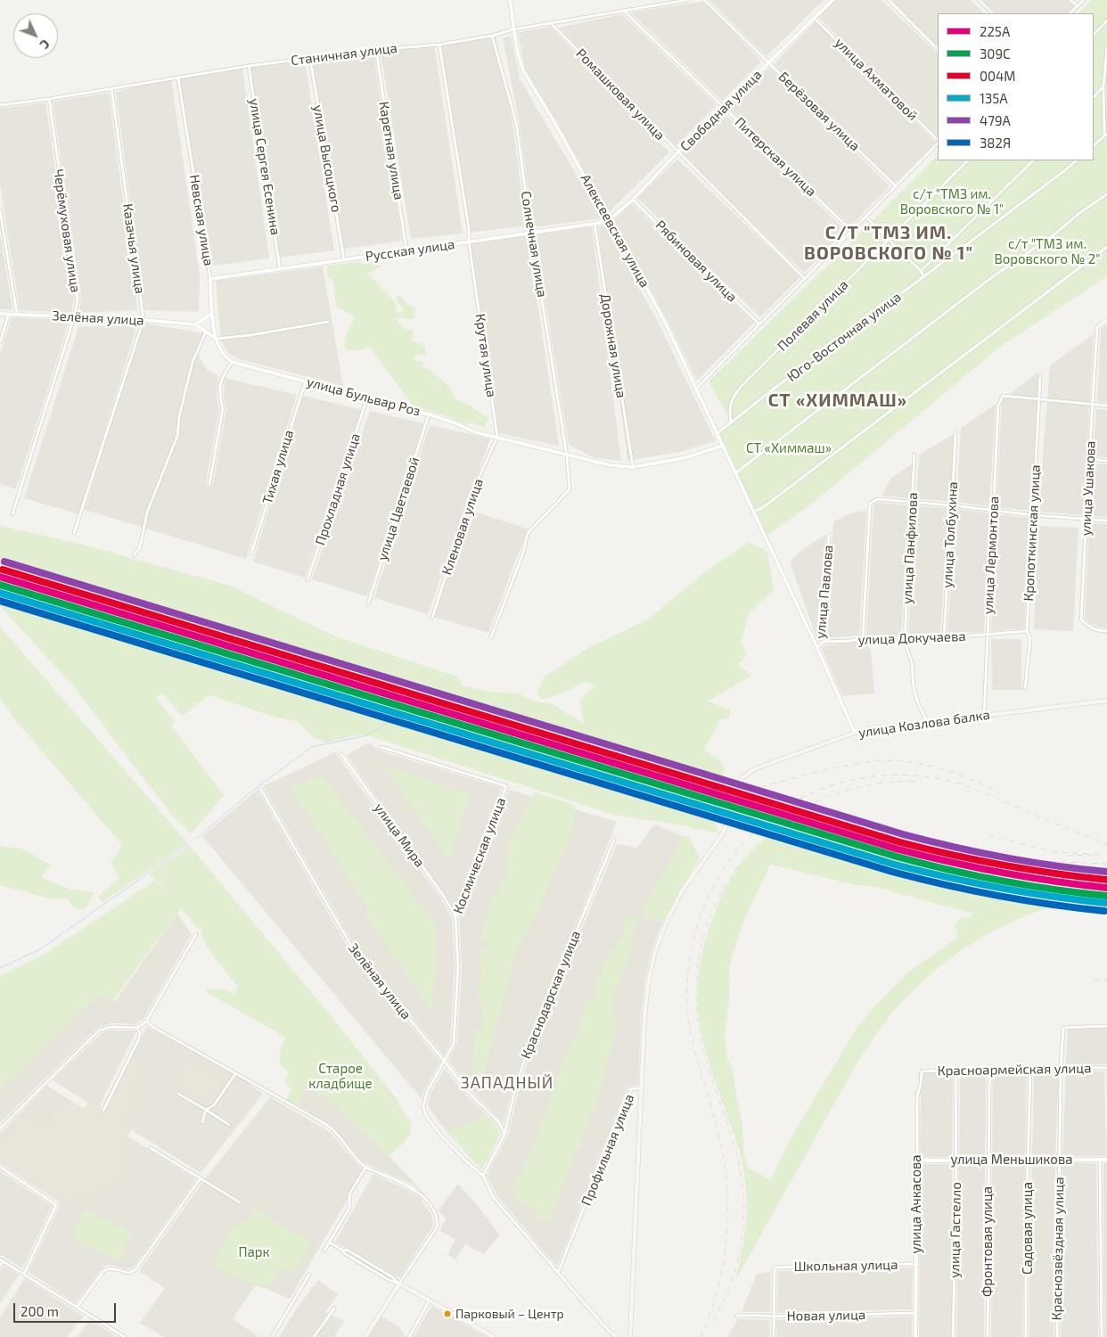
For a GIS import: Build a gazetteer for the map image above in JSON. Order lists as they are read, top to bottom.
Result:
{
  "streets": {
    "main road": ["улица Козлова балка", "Профильная улица"],
    "street": [
      "Станичная улица",
      "улица Ахматовой",
      "Ромашковая улица",
      "Свободная улица",
      "Берёзовая улица",
      "Каретная улица",
      "Питерская улица",
      "улица Высоцкого",
      "улица Сергея Есенина",
      "Невская улица",
      "Черёмуховая улица",
      "Алексеевская улица",
      "Солнечная улица",
      "Казачья улица",
      "Русская улица",
      "Рябиновая улица",
      "Полевая улица",
      "Зелёная улица",
      "Юго-Восточная улица",
      "Дорожная улица",
      "Крутая улица",
      "улица Бульвар Роз",
      "Тихая улица",
      "улица Ушакова",
      "Прохладная улица",
      "улица Цветаевой",
      "Кленовая улица",
      "Кропоткинская улица",
      "улица Толбухина",
      "улица Панфилова",
      "улица Лермонтова",
      "улица Павлова",
      "улица Докучаева",
      "улица Мира",
      "Космическая улица",
      "Краснодарская улица",
      "Красноармейская улица",
      "улица Меньшикова",
      "улица Ачкасова",
      "Садовая улица",
      "улица Гастелло",
      "Фронтовая улица",
      "Краснозвёздная улица",
      "Школьная улица",
      "Новая улица"
    ]
  },
  "crossings": [
    ["Станичная улица", "Ромашковая улица"],
    ["Станичная улица", "Каретная улица"],
    ["Станичная улица", "Питерская улица"],
    ["Станичная улица", "улица Высоцкого"],
    ["Станичная улица", "улица Сергея Есенина"],
    ["Станичная улица", "Невская улица"],
    ["Станичная улица", "Черёмуховая улица"],
    ["Станичная улица", "Алексеевская улица"],
    ["Станичная улица", "Солнечная улица"],
    ["Станичная улица", "Казачья улица"],
    ["Станичная улица", "Крутая улица"],
    ["улица Ахматовой", "Свободная улица"],
    ["Ромашковая улица", "Свободная улица"],
    ["Свободная улица", "Берёзовая улица"],
    ["Свободная улица", "Питерская улица"],
    ["Свободная улица", "Алексеевская улица"],
    ["Свободная улица", "Русская улица"],
    ["Свободная улица", "Рябиновая улица"],
    ["Каретная улица", "Русская улица"],
    ["улица Высоцкого", "Русская улица"],
    ["улица Сергея Есенина", "Русская улица"],
    ["Невская улица", "Русская улица"],
    ["Невская улица", "Зелёная улица"],
    ["Невская улица", "улица Бульвар Роз"],
    ["Черёмуховая улица", "Зелёная улица"],
    ["Алексеевская улица", "Русская улица"],
    ["Алексеевская улица", "Юго-Восточная улица"],
    ["Алексеевская улица", "улица Павлова"],
    ["Алексеевская улица", "улица Козлова балка"],
    ["Солнечная улица", "Русская улица"],
    ["Казачья улица", "Зелёная улица"],
    ["Русская улица", "Дорожная улица"],
    ["Русская улица", "Крутая улица"],
    ["Полевая улица", "Юго-Восточная улица"],
    ["Зелёная улица", "Космическая улица"],
    ["Зелёная улица", "Краснодарская улица"],
    ["Крутая улица", "улица Бульвар Роз"],
    ["Крутая улица", "Кленовая улица"],
    ["улица Бульвар Роз", "Тихая улица"],
    ["улица Бульвар Роз", "Прохладная улица"],
    ["улица Бульвар Роз", "улица Цветаевой"],
    ["улица Бульвар Роз", "Кленовая улица"],
    ["Кропоткинская улица", "улица Лермонтова"],
    ["Кропоткинская улица", "улица Докучаева"],
    ["улица Толбухина", "улица Докучаева"],
    ["улица Панфилова", "улица Докучаева"],
    ["улица Лермонтова", "улица Докучаева"],
    ["улица Лермонтова", "улица Козлова балка"],
    ["улица Павлова", "улица Докучаева"],
    ["улица Козлова балка", "Профильная улица"],
    ["улица Мира", "Космическая улица"],
    ["Космическая улица", "Краснодарская улица"],
    ["Красноармейская улица", "улица Ачкасова"],
    ["Красноармейская улица", "Садовая улица"],
    ["Красноармейская улица", "улица Гастелло"],
    ["Красноармейская улица", "Фронтовая улица"],
    ["Красноармейская улица", "Краснозвёздная улица"],
    ["улица Меньшикова", "улица Ачкасова"],
    ["улица Меньшикова", "Садовая улица"],
    ["улица Меньшикова", "улица Гастелло"],
    ["улица Меньшикова", "Фронтовая улица"],
    ["улица Меньшикова", "Краснозвёздная улица"],
    ["улица Ачкасова", "Школьная улица"],
    ["улица Ачкасова", "Новая улица"],
    ["Школьная улица", "Новая улица"]
  ],
  "districts": ["С/Т \"ТМЗ ИМ. ВОРОВСКОГО № 1\"", "СТ «ХИММАШ»", "ЗАПАДНЫЙ"],
  "parks": [
    "с/т \"ТМЗ им. Воровского № 1\"",
    "с/т \"ТМЗ им. Воровского № 2\"",
    "СТ «Химмаш»",
    "Старое кладбище",
    "Парк"
  ],
  "places": ["Парковый – Центр"],
  "lines": [
    "transit line 479А",
    "transit line 004М",
    "transit line 225А",
    "transit line 309С",
    "transit line 135А",
    "transit line 382Я"
  ],
  "legend": [
    "225А",
    "309С",
    "004М",
    "135А",
    "479А",
    "382Я"
  ],
  "scale_bar": "200 m",
  "north": "bottom right"
}
